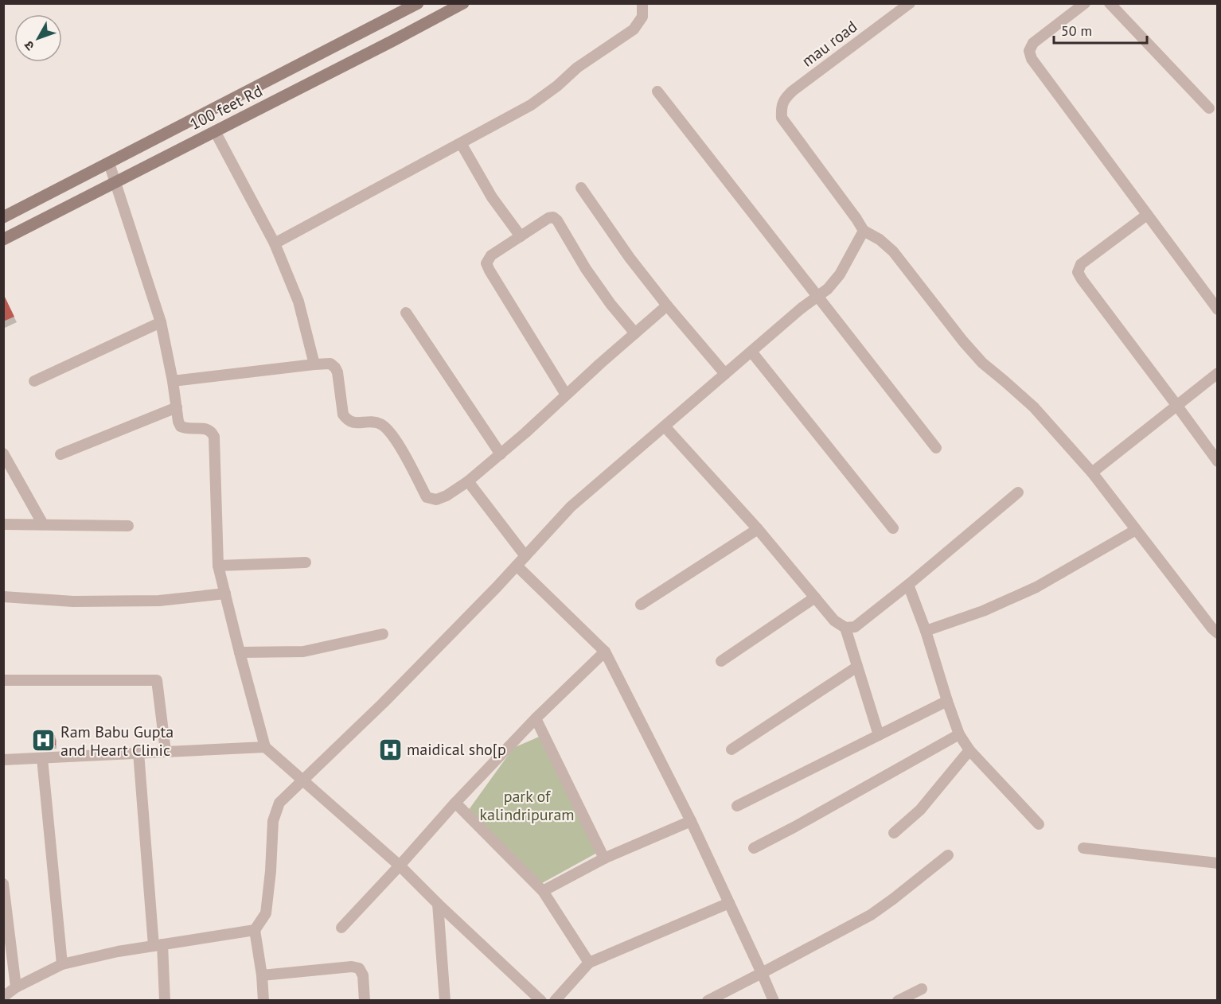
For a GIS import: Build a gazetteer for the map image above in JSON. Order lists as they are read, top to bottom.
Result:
{
  "streets": {
    "main road": ["100 feet Rd"],
    "street": ["mau road"]
  },
  "parks": ["park of kalindripuram"],
  "places": {
    "hospital": ["Ram Babu Gupta and Heart Clinic", "maidical sho[p"]
  },
  "scale_bar": "50 m",
  "north": "bottom left"
}
